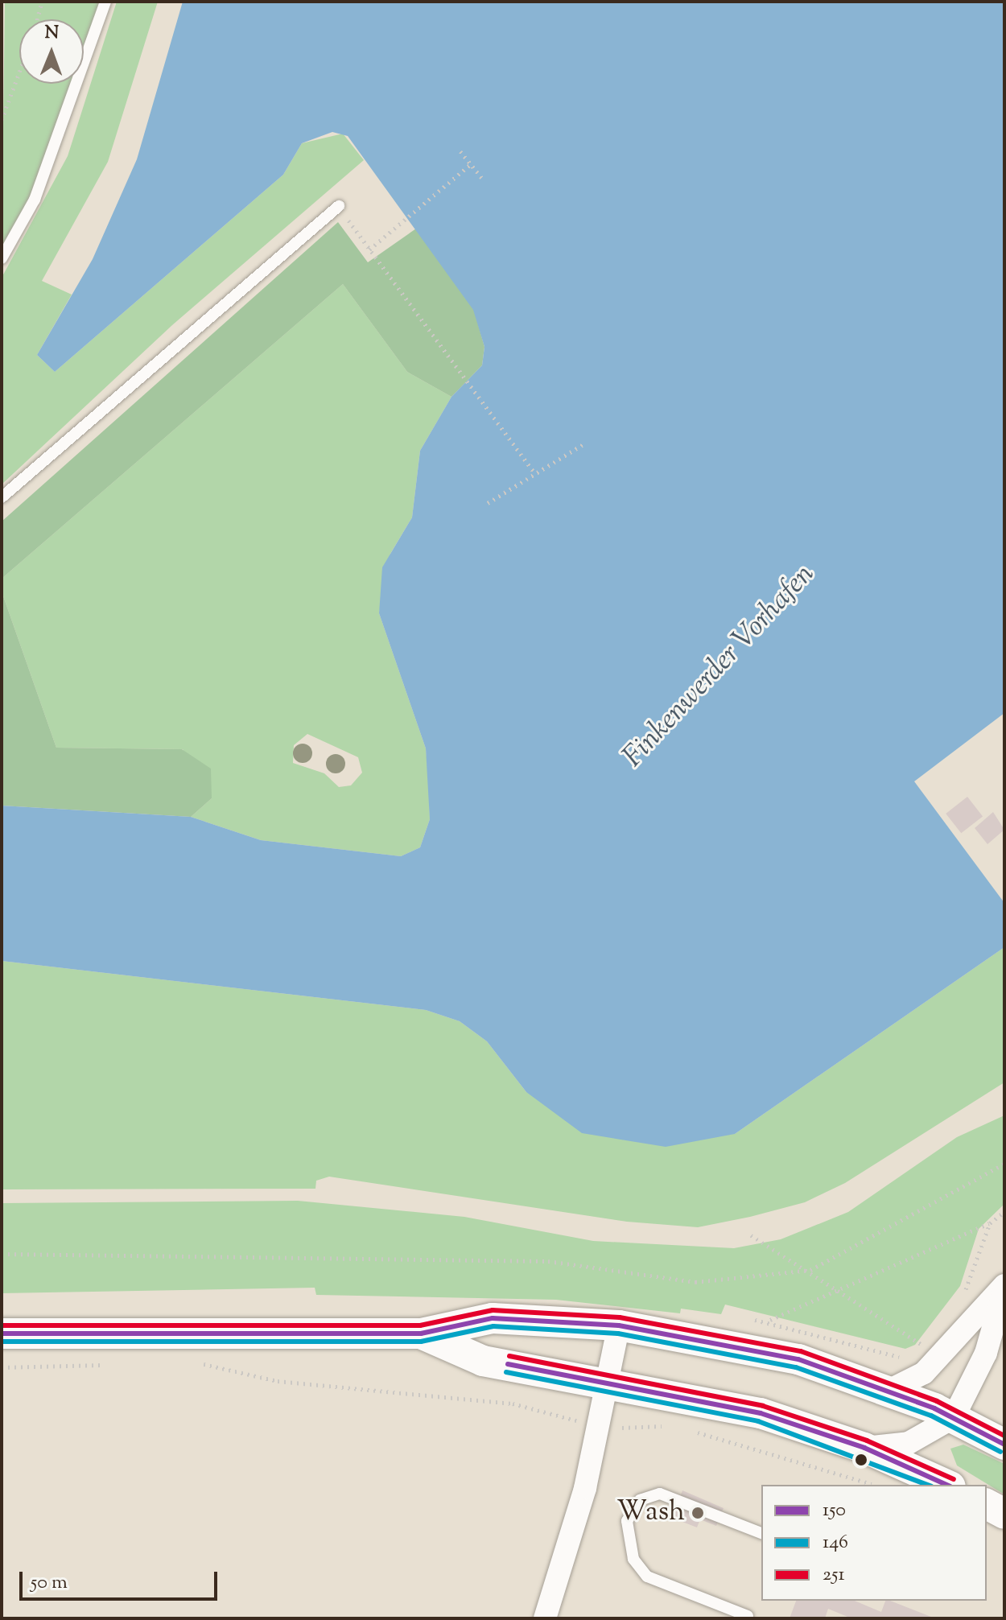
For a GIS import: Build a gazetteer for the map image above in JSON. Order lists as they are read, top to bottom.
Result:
{
  "water": ["Finkenwerder Vorhafen"],
  "places": ["Wash"],
  "lines": ["transit line 251", "transit line 150", "transit line 146"],
  "legend": ["150", "146", "251"],
  "scale_bar": "50 m",
  "north": "top"
}
